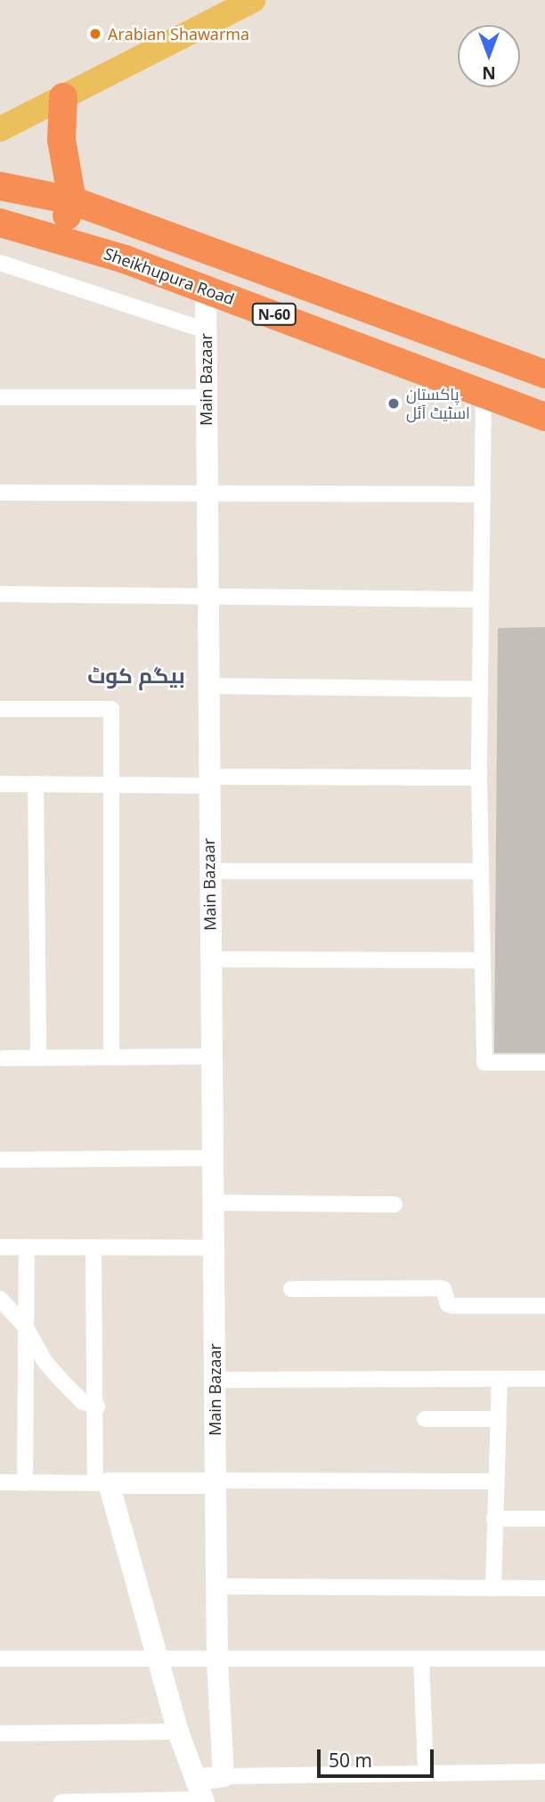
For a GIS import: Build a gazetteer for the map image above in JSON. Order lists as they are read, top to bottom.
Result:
{
  "streets": {
    "highway": ["Sheikhupura Road", "N-60"],
    "street": ["Main Bazaar"]
  },
  "crossings": [
    ["Sheikhupura Road", "Main Bazaar"]
  ],
  "districts": ["بیگم کوٹ"],
  "places": ["Arabian Shawarma", "پاکستان اسٹیٹ آئل"],
  "scale_bar": "50 m",
  "north": "bottom"
}
